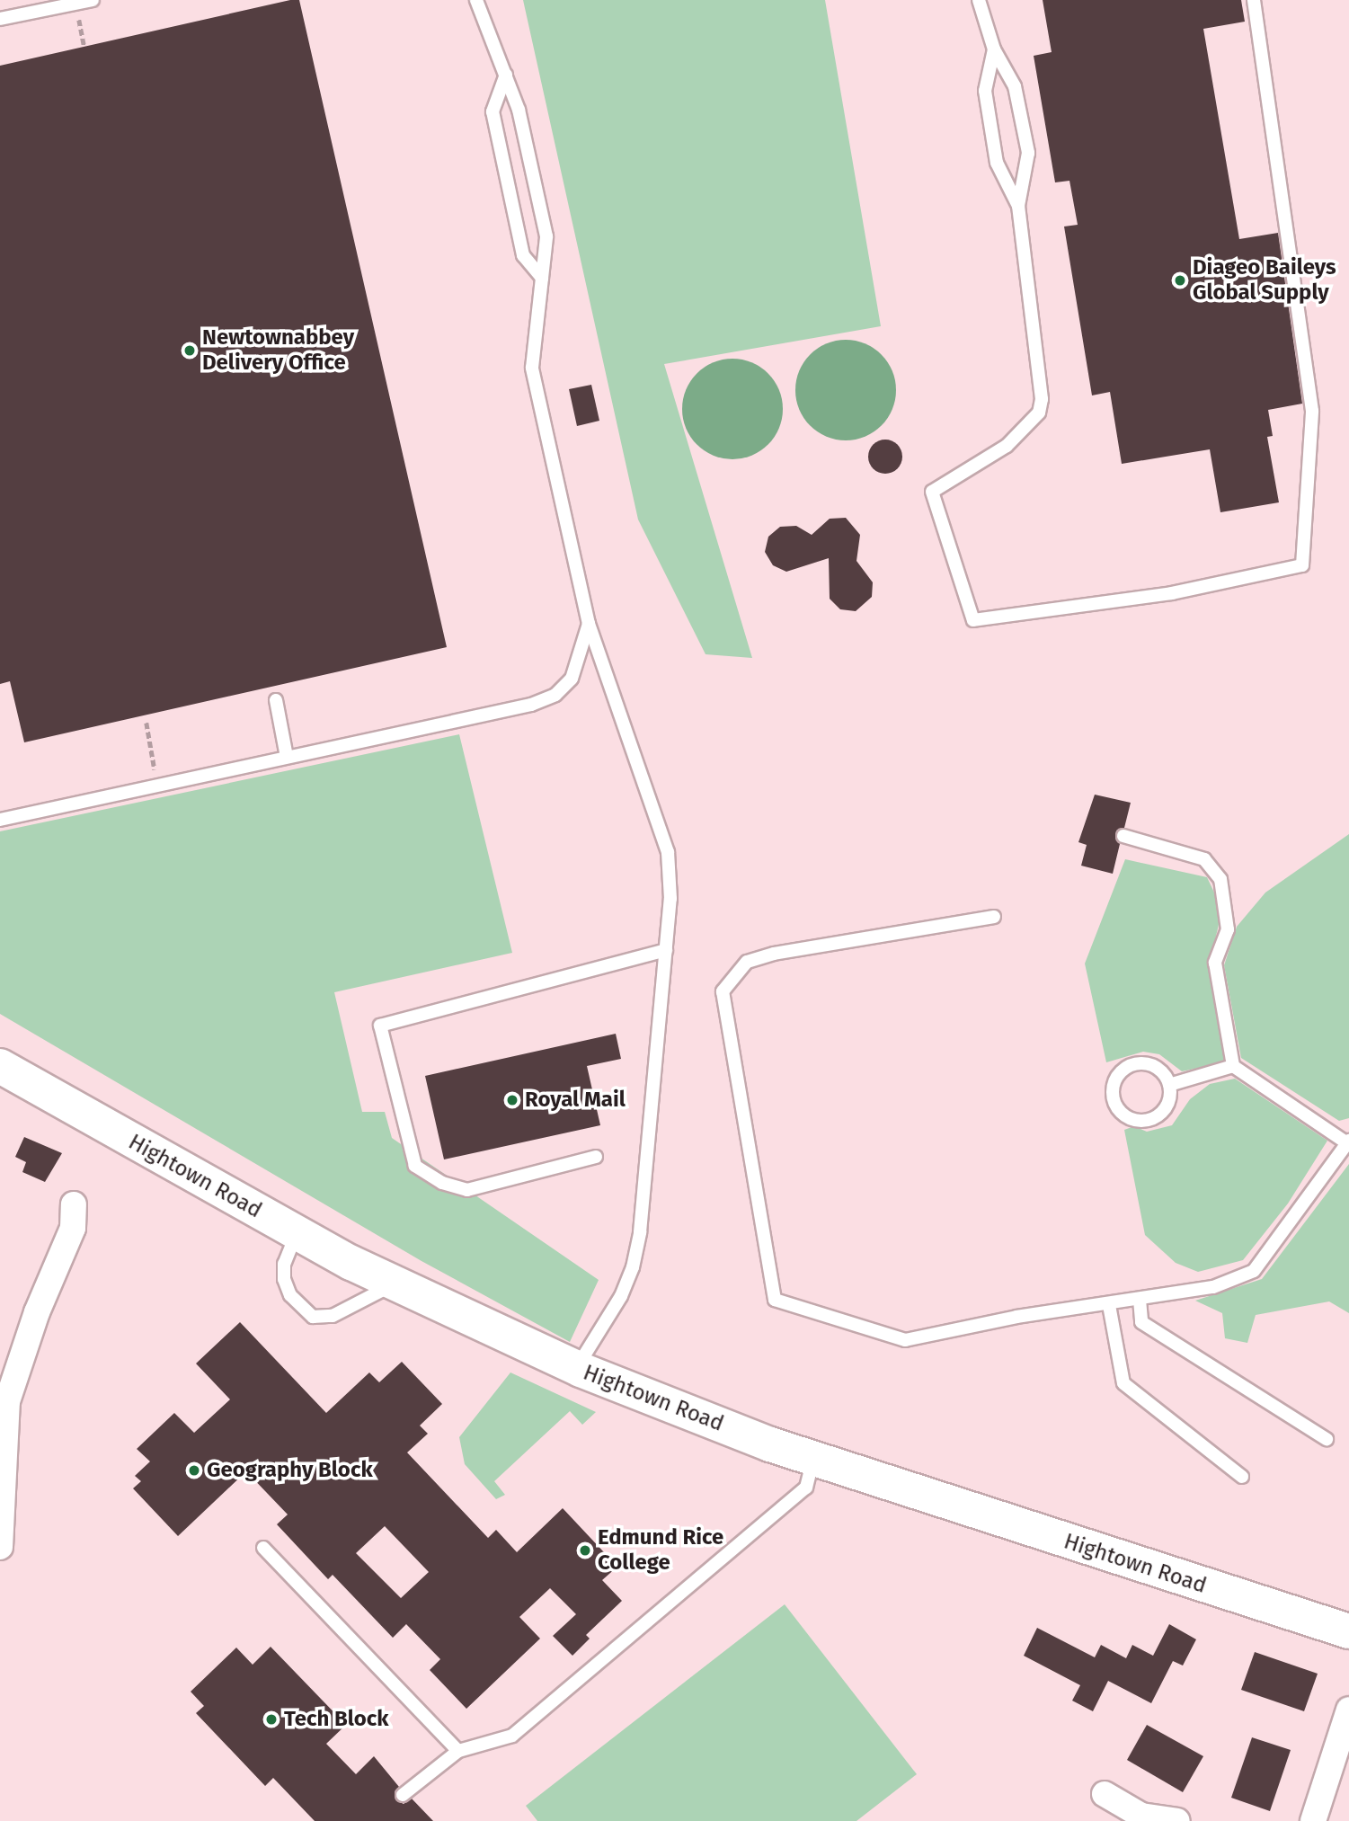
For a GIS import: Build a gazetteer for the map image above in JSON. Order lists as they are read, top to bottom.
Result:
{
  "streets": {
    "main road": ["Hightown Road"]
  },
  "places": [
    "Diageo Baileys Global Supply",
    "Newtownabbey Delivery Office",
    "Royal Mail",
    "Geography Block",
    "Edmund Rice College",
    "Tech Block"
  ]
}
